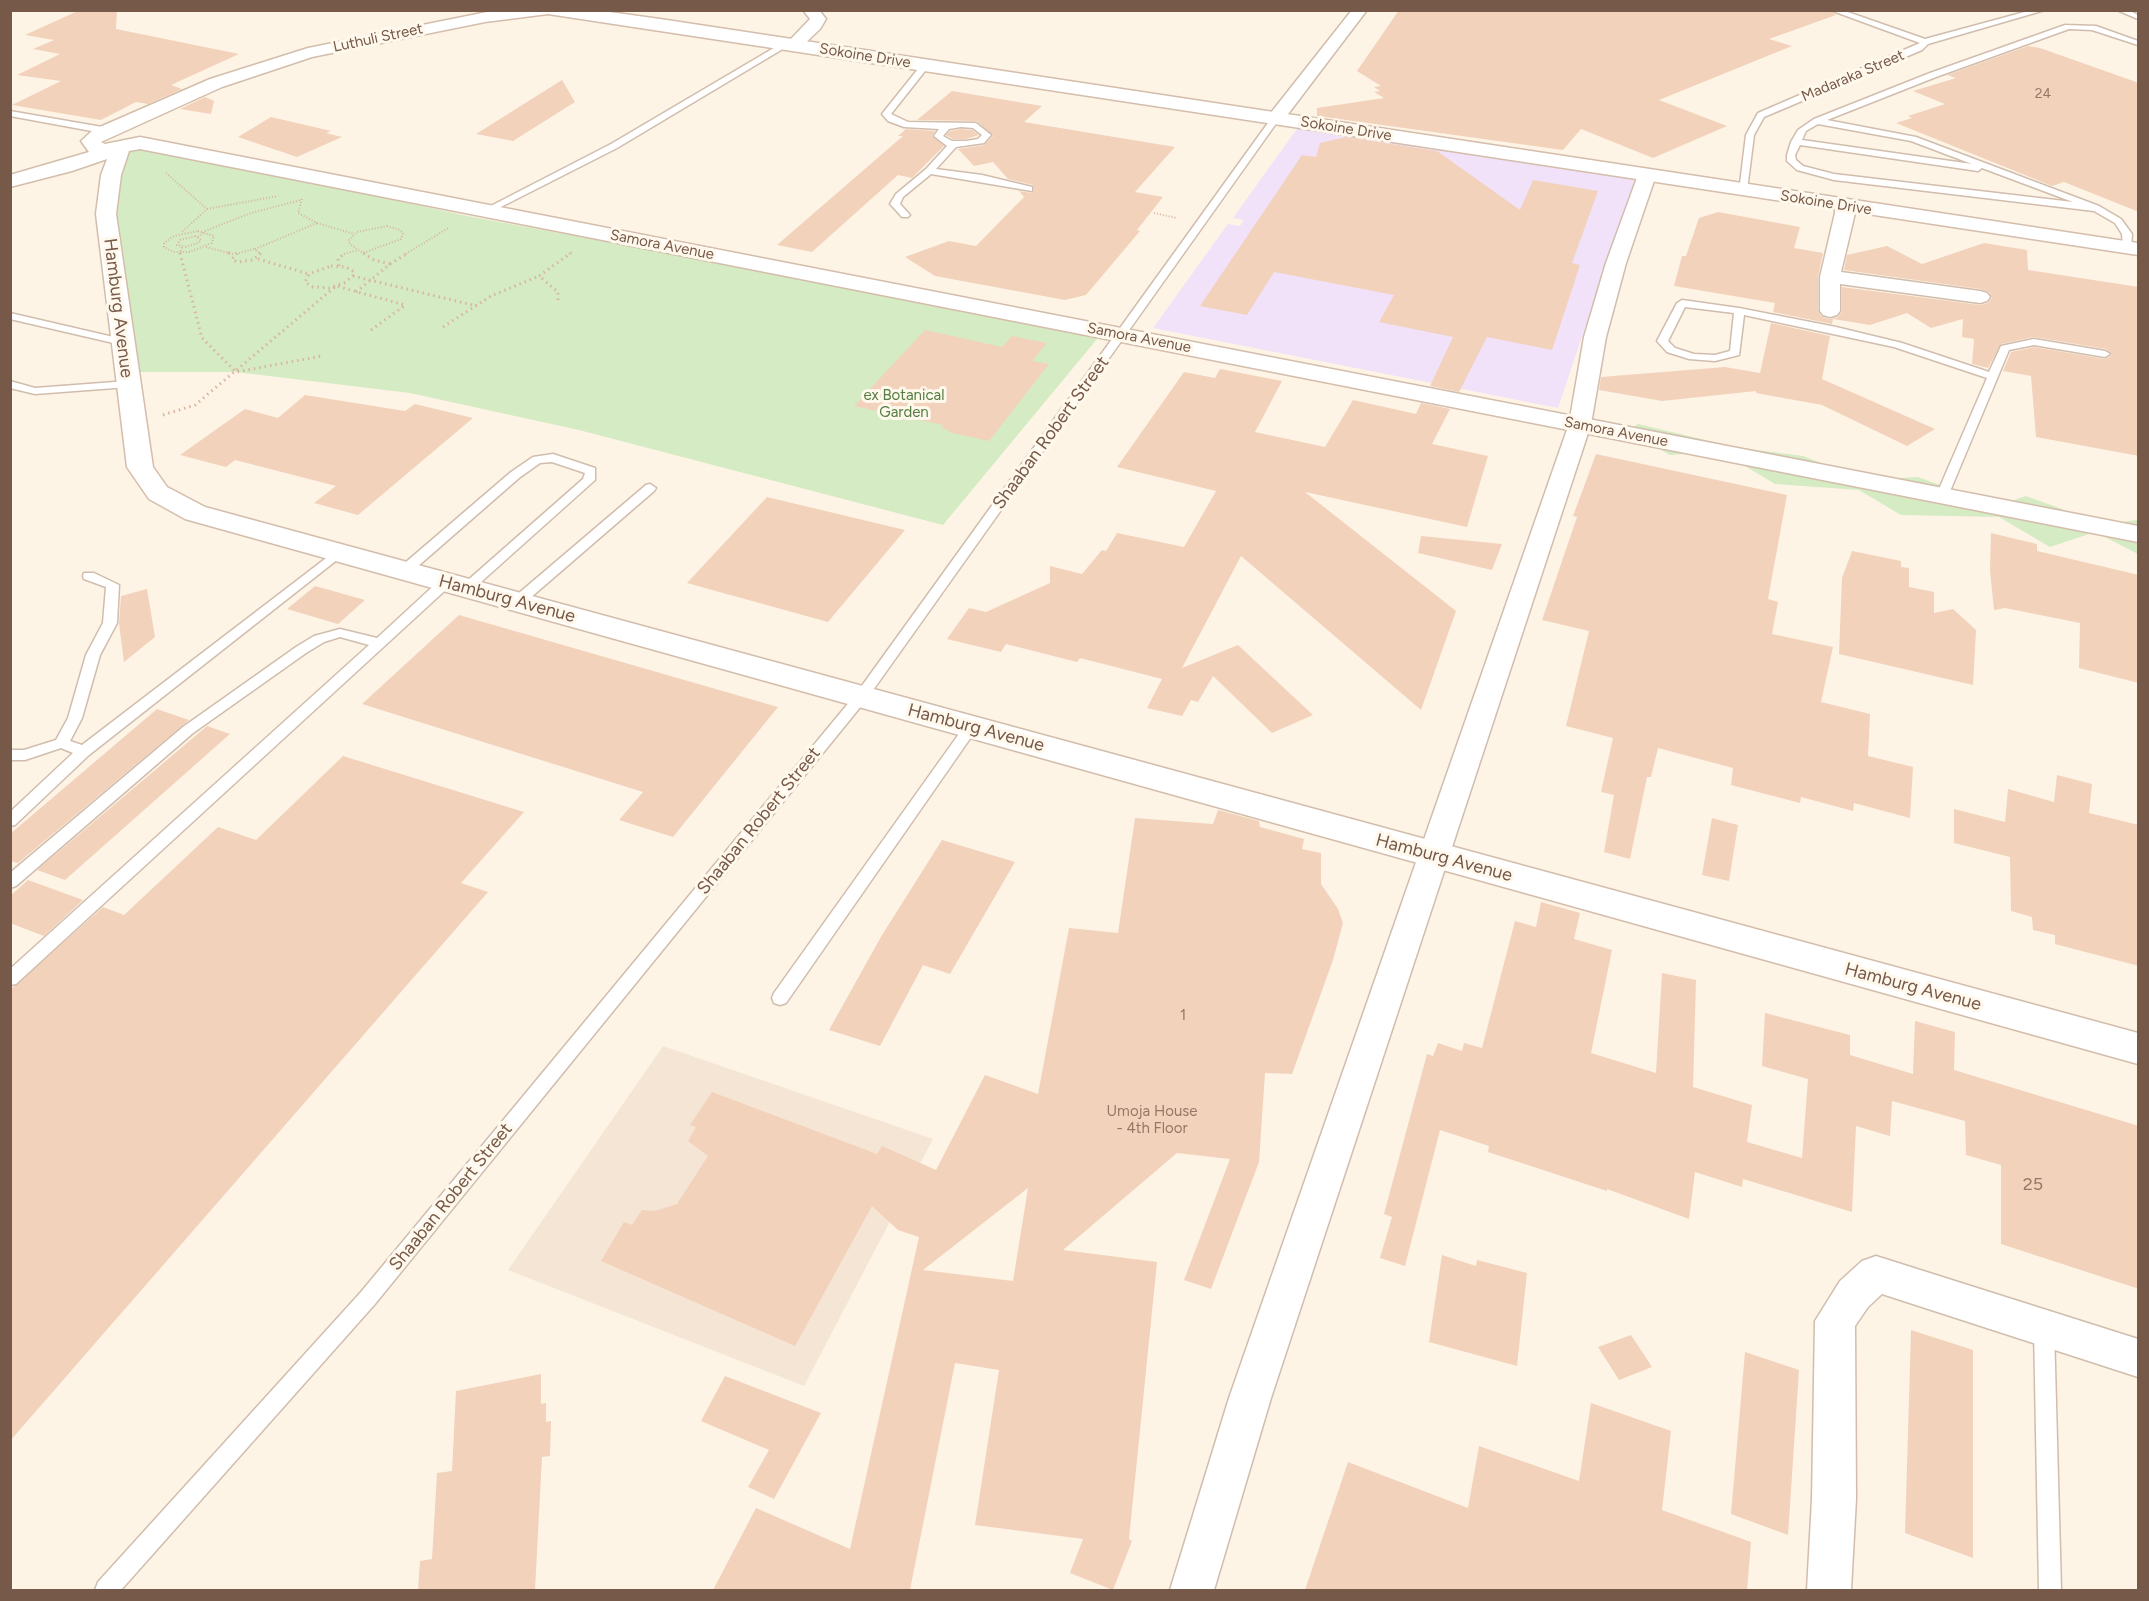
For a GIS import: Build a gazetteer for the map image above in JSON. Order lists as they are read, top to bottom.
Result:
{
  "streets": {
    "street": [
      "Luthuli Street",
      "Sokoine Drive",
      "Samora Avenue",
      "Hamburg Avenue",
      "Shaaban Robert Street"
    ],
    "lane": ["Madaraka Street"]
  },
  "crossings": [
    ["Luthuli Street", "Samora Avenue"],
    ["Luthuli Street", "Hamburg Avenue"],
    ["Sokoine Drive", "Madaraka Street"],
    ["Sokoine Drive", "Shaaban Robert Street"],
    ["Samora Avenue", "Hamburg Avenue"],
    ["Samora Avenue", "Shaaban Robert Street"],
    ["Hamburg Avenue", "Shaaban Robert Street"]
  ],
  "parks": ["ex Botanical Garden"],
  "house_numbers": [
    "24",
    "1",
    "Umoja House - 4th Floor",
    "25"
  ]
}
